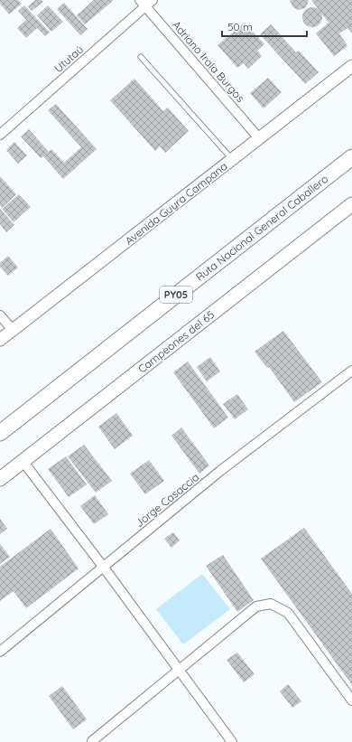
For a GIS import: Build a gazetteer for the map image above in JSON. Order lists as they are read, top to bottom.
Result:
{
  "streets": {
    "highway": ["Ruta Nacional General Caballero", "PY05"],
    "main road": ["Campeones del 65"],
    "street": [
      "Ututaú",
      "Adriano Irala Burgos",
      "Avenida Guyra Campana",
      "Jorge Casaccia"
    ]
  },
  "crossings": [
    ["Ututaú", "Adriano Irala Burgos"],
    ["Adriano Irala Burgos", "Avenida Guyra Campana"]
  ],
  "scale_bar": "50 m"
}
